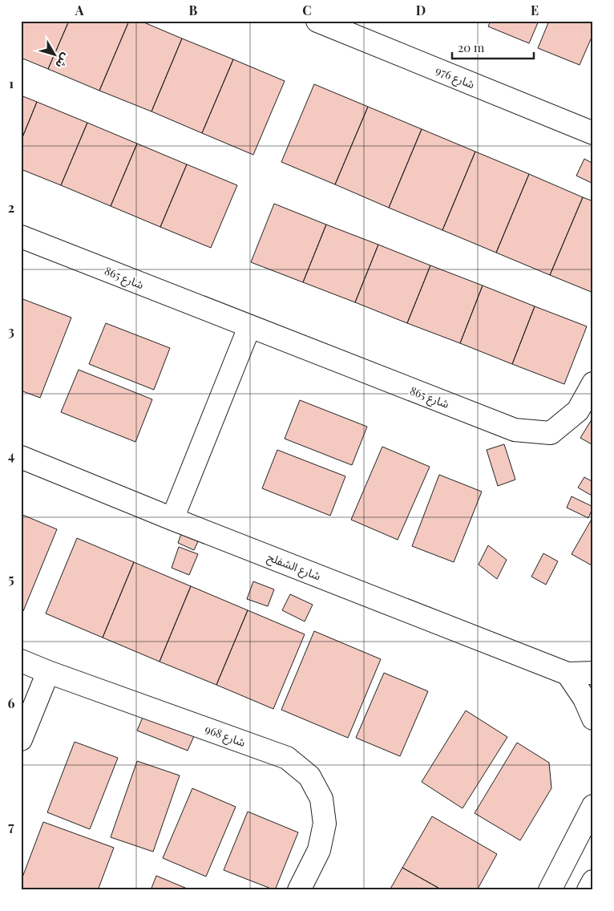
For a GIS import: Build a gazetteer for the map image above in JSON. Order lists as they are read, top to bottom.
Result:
{
  "streets": {
    "street": [
      "شارع 976",
      "شارع 865",
      "شارع الشفلح",
      "شارع 968"
    ]
  },
  "scale_bar": "20 m",
  "north": "bottom right",
  "grid": {
    "columns": [
      "A",
      "B",
      "C",
      "D",
      "E"
    ],
    "rows": [
      "1",
      "2",
      "3",
      "4",
      "5",
      "6",
      "7"
    ]
  }
}
